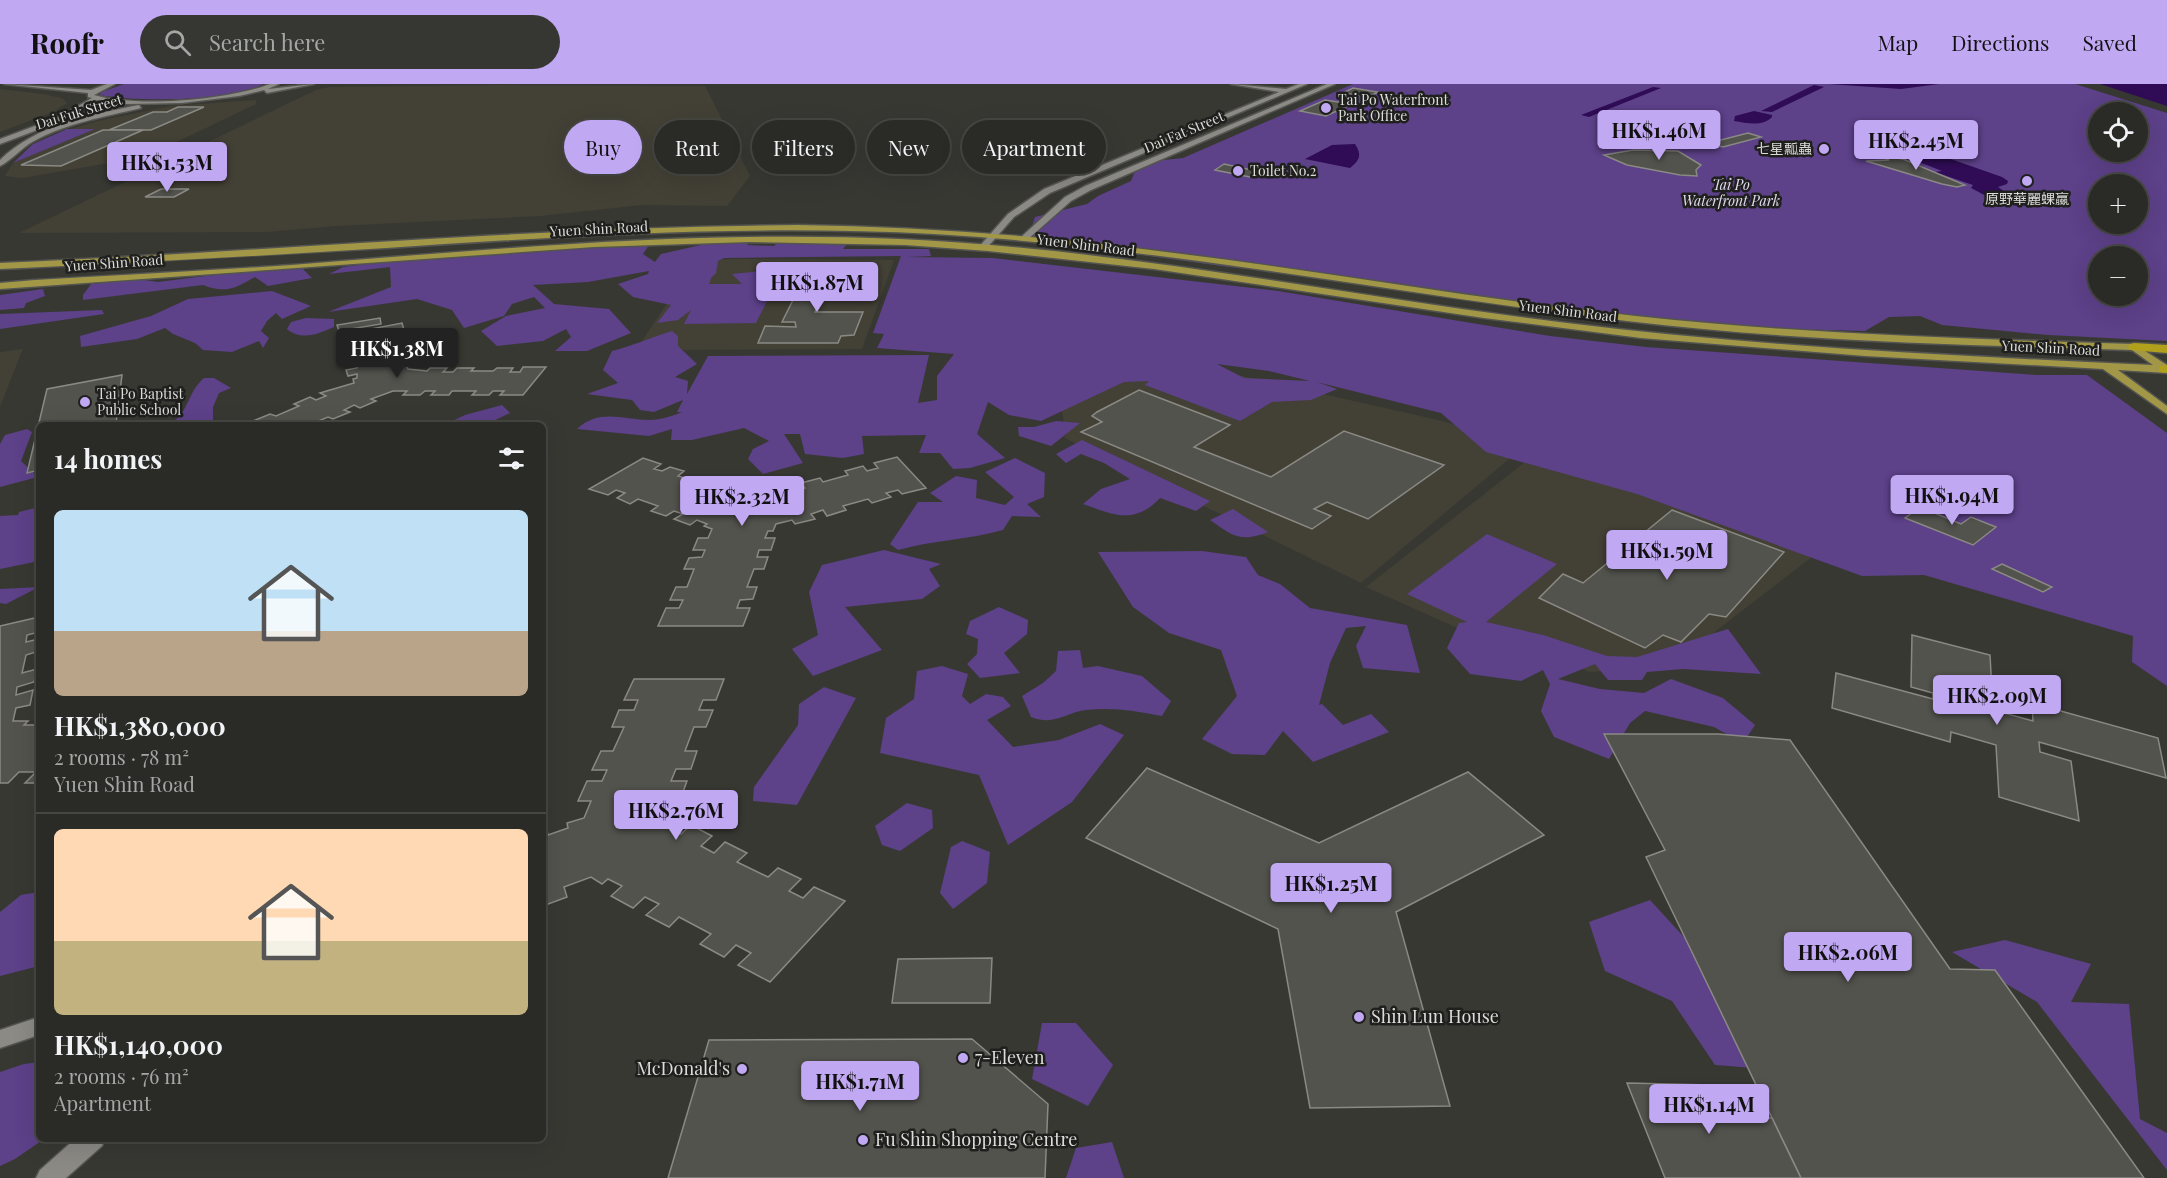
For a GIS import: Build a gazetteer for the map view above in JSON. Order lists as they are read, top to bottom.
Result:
{
  "streets": {
    "main road": ["Yuen Shin Road"],
    "street": ["Dai Fuk Street", "Dai Fat Street"]
  },
  "crossings": [
    ["Dai Fat Street", "Yuen Shin Road"]
  ],
  "parks": ["Tai Po Waterfront Park"],
  "places": [
    "Tai Po Waterfront Park Office",
    "七星瓢蟲",
    "Toilet No.2",
    "原野華麗蜾蠃",
    "Tai Po Baptist Public School",
    "Shin Lun House",
    "7-Eleven",
    "McDonald's",
    "Fu Shin Shopping Centre"
  ],
  "page": {
    "header": "Roofr",
    "search": "Search here",
    "nav": ["Map", "Directions", "Saved"],
    "map_buttons": ["+", "−"],
    "price": [
      "HK$1.46M",
      "HK$2.45M",
      "HK$1.53M",
      "HK$1.87M",
      "HK$1.38M",
      "HK$1.94M",
      "HK$2.32M",
      "HK$1.59M",
      "HK$2.09M",
      "HK$2.76M",
      "HK$1.25M",
      "HK$2.06M",
      "HK$1.71M",
      "HK$1.14M"
    ],
    "chip": [
      "Buy",
      "Rent",
      "Filters",
      "New",
      "Apartment"
    ],
    "heading": "14 homes",
    "list": [
      {
        "name": "HK$1,380,000",
        "note": "2 rooms · 78 m² · Yuen Shin Road"
      },
      {
        "name": "HK$1,140,000",
        "note": "2 rooms · 76 m² · Apartment"
      }
    ]
  }
}
